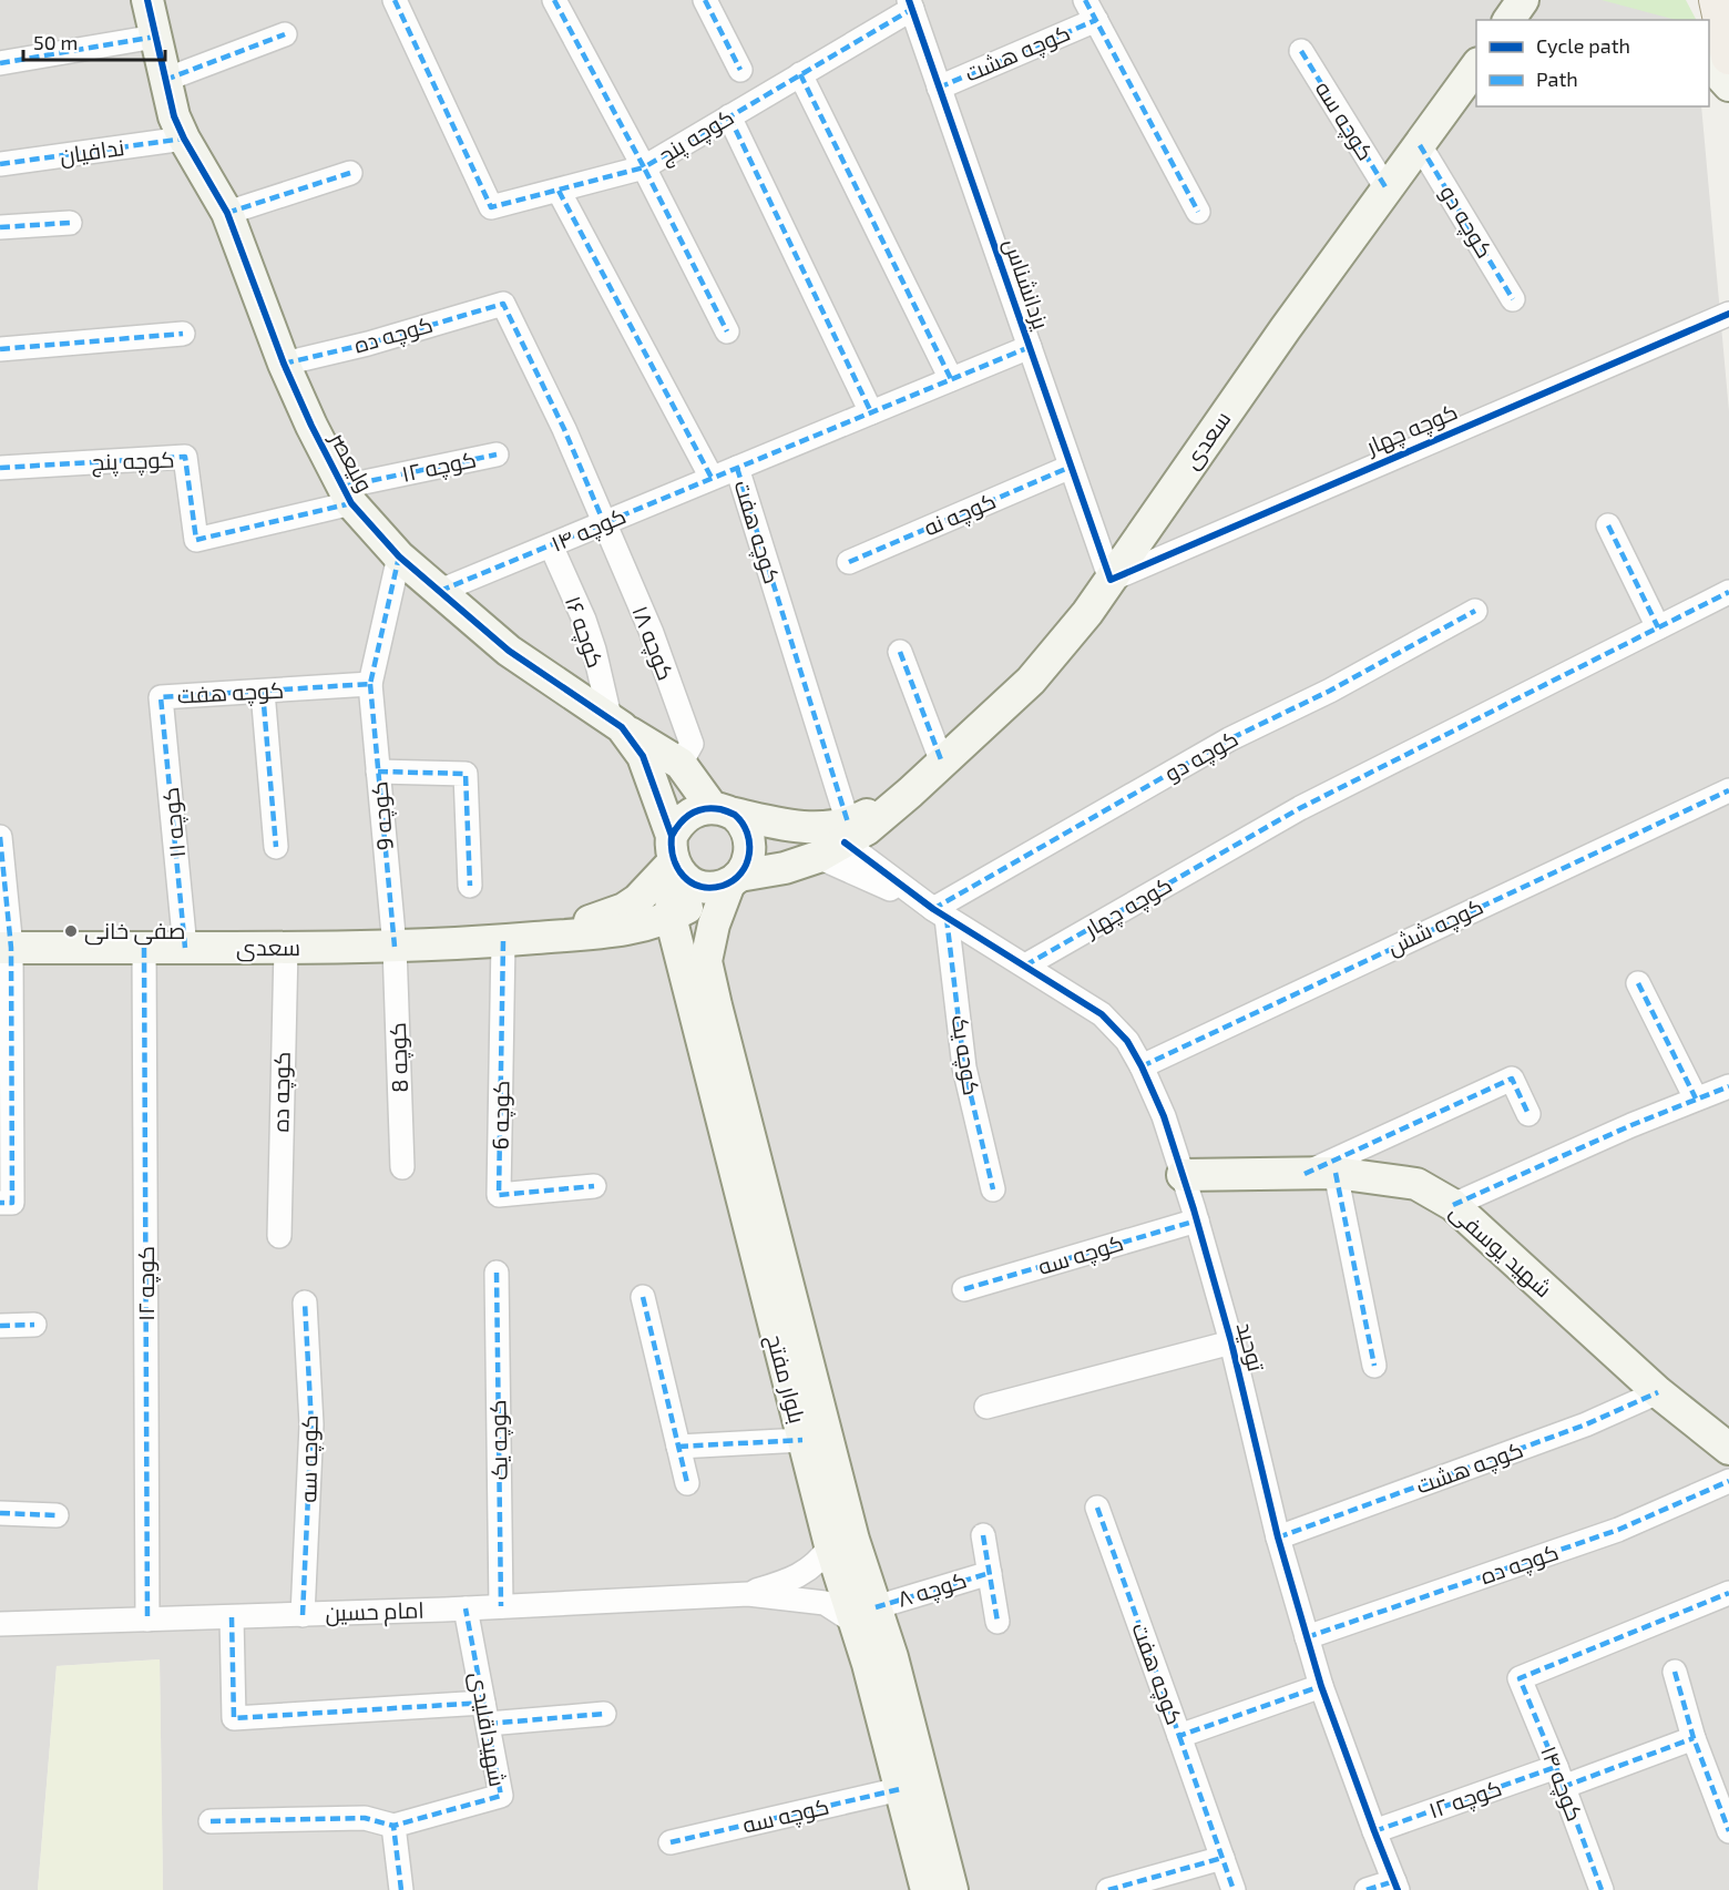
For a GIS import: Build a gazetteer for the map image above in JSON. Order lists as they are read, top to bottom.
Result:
{
  "streets": {
    "street": [
      "کوچه هشت",
      "کوچه سه",
      "کوچه پنج",
      "ندافیان",
      "کوچه دو",
      "یزدانشناس",
      "کوچه ده",
      "کوچه چهار",
      "سعدی",
      "ولیعصر",
      "کوچه ۱۲",
      "کوچه نه",
      "کوچه ۱۴",
      "کوچه هفت",
      "کوچه ۱۶",
      "کوچه ۱۸",
      "کوچه 9",
      "کوچه ۱۱",
      "کوچه شش",
      "کوچه یک",
      "کوچه 8",
      "کوچه 6",
      "شهید یوسفی",
      "توحید",
      "بلوار مفتح",
      "کوچه ۸",
      "امام حسین",
      "شهیداقلیدی"
    ]
  },
  "crossings": [
    ["کوچه هشت", "یزدانشناس"],
    ["کوچه هشت", "شهید یوسفی"],
    ["کوچه هشت", "توحید"],
    ["کوچه سه", "سعدی"],
    ["کوچه سه", "توحید"],
    ["کوچه سه", "بلوار مفتح"],
    ["کوچه سه", "امام حسین"],
    ["کوچه پنج", "یزدانشناس"],
    ["کوچه پنج", "ولیعصر"],
    ["کوچه پنج", "کوچه ۱۲"],
    ["ندافیان", "ولیعصر"],
    ["کوچه دو", "سعدی"],
    ["کوچه دو", "کوچه یک"],
    ["کوچه دو", "توحید"],
    ["یزدانشناس", "کوچه چهار"],
    ["یزدانشناس", "سعدی"],
    ["یزدانشناس", "کوچه نه"],
    ["یزدانشناس", "کوچه هفت"],
    ["کوچه ده", "سعدی"],
    ["کوچه ده", "ولیعصر"],
    ["کوچه ده", "کوچه ۱۴"],
    ["کوچه ده", "کوچه ۱۸"],
    ["کوچه ده", "توحید"],
    ["کوچه چهار", "سعدی"],
    ["کوچه چهار", "توحید"],
    ["سعدی", "ولیعصر"],
    ["سعدی", "کوچه ۱۲"],
    ["سعدی", "کوچه هفت"],
    ["سعدی", "کوچه 9"],
    ["سعدی", "کوچه ۱۱"],
    ["سعدی", "کوچه 8"],
    ["سعدی", "کوچه 6"],
    ["سعدی", "توحید"],
    ["سعدی", "بلوار مفتح"],
    ["ولیعصر", "کوچه ۱۲"],
    ["ولیعصر", "کوچه ۱۴"],
    ["ولیعصر", "کوچه ۱۶"],
    ["ولیعصر", "کوچه ۱۸"],
    ["ولیعصر", "بلوار مفتح"],
    ["کوچه ۱۲", "کوچه ۱۴"],
    ["کوچه ۱۲", "توحید"],
    ["کوچه ۱۲", "امام حسین"],
    ["کوچه ۱۴", "کوچه هفت"],
    ["کوچه ۱۴", "کوچه ۱۶"],
    ["کوچه ۱۴", "کوچه ۱۸"],
    ["کوچه هفت", "کوچه 9"],
    ["کوچه هفت", "کوچه ۱۱"],
    ["کوچه هفت", "توحید"],
    ["کوچه 9", "کوچه 8"],
    ["کوچه شش", "توحید"],
    ["کوچه یک", "توحید"],
    ["کوچه یک", "امام حسین"],
    ["شهید یوسفی", "توحید"],
    ["بلوار مفتح", "کوچه ۸"],
    ["امام حسین", "شهیداقلیدی"]
  ],
  "places": ["صفی خانی"],
  "legend": ["Cycle path", "Path"],
  "scale_bar": "50 m"
}
